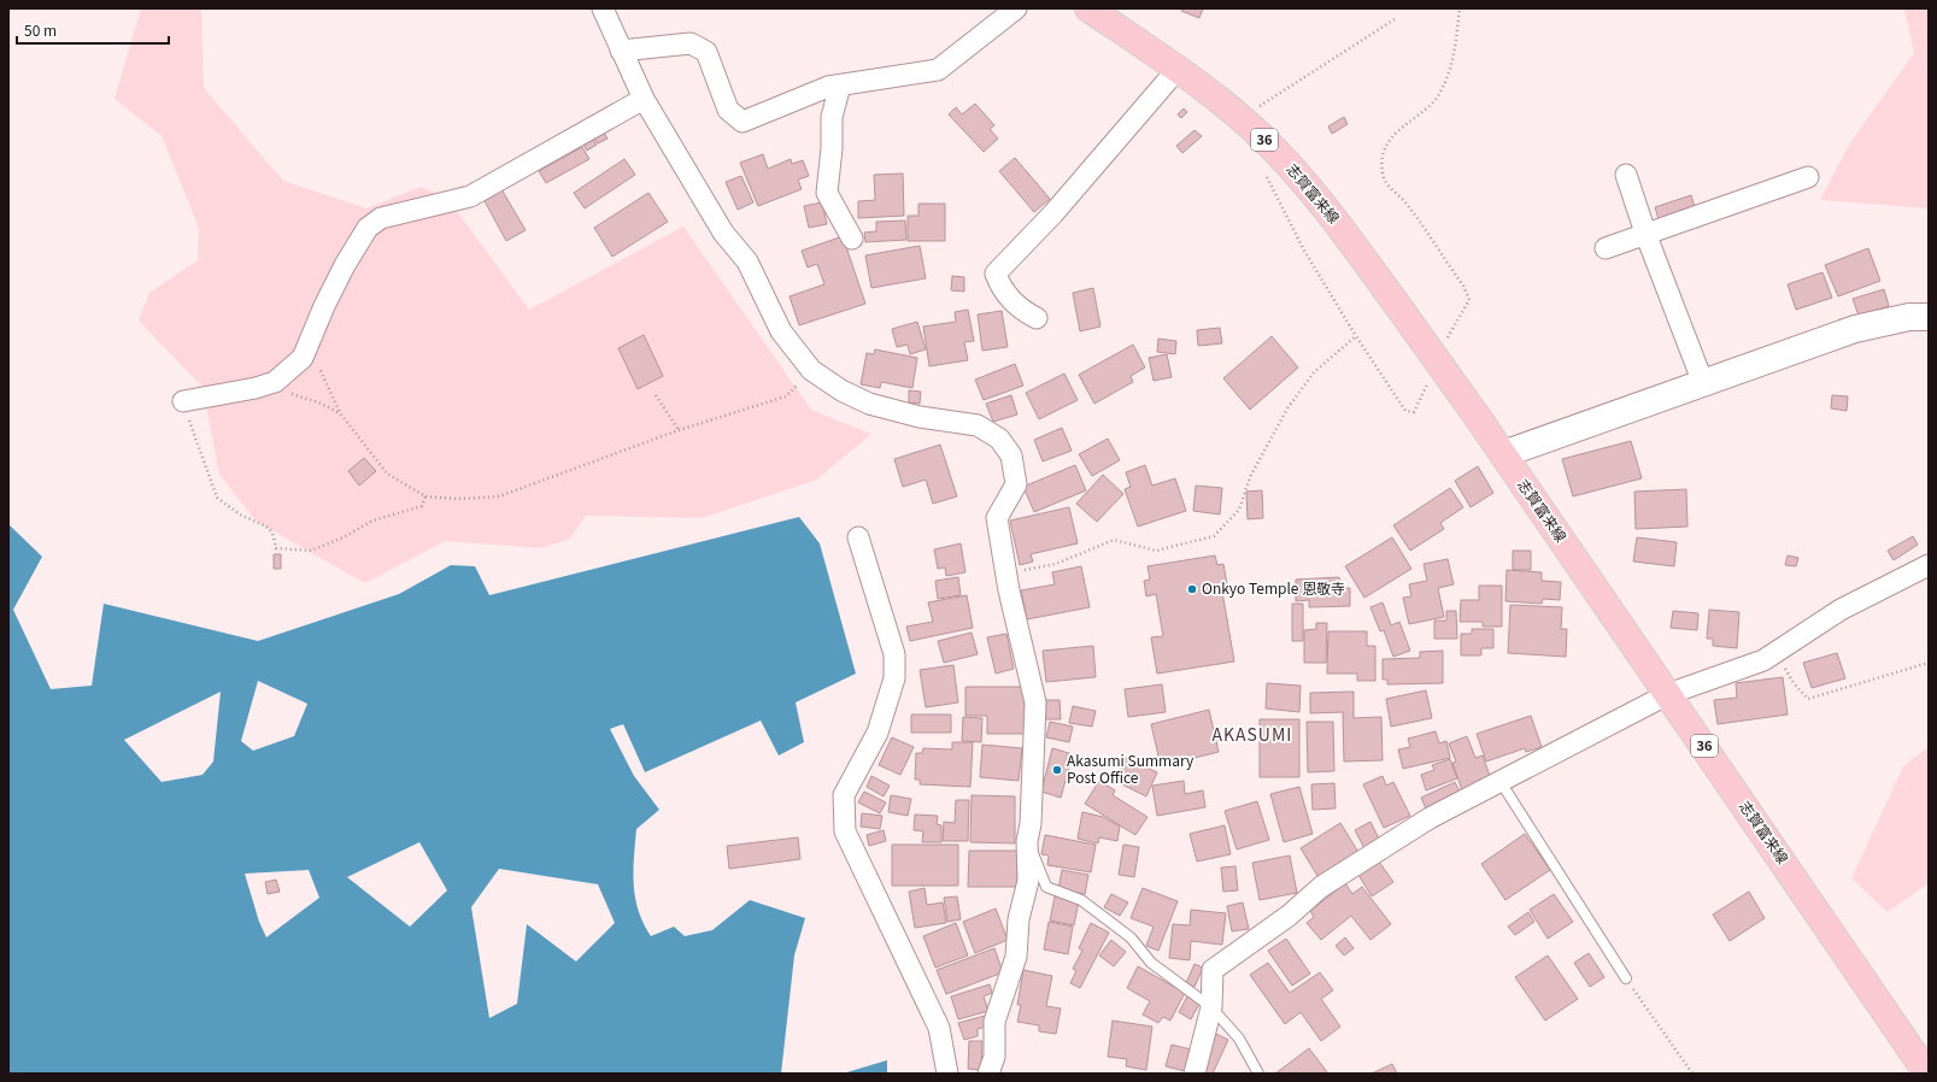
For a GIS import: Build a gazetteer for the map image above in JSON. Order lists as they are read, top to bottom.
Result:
{
  "streets": {
    "main road": ["36", "志賀富来線"]
  },
  "districts": ["AKASUMI"],
  "places": ["Onkyo Temple 恩敬寺", "Akasumi Summary Post Office"],
  "scale_bar": "50 m"
}
